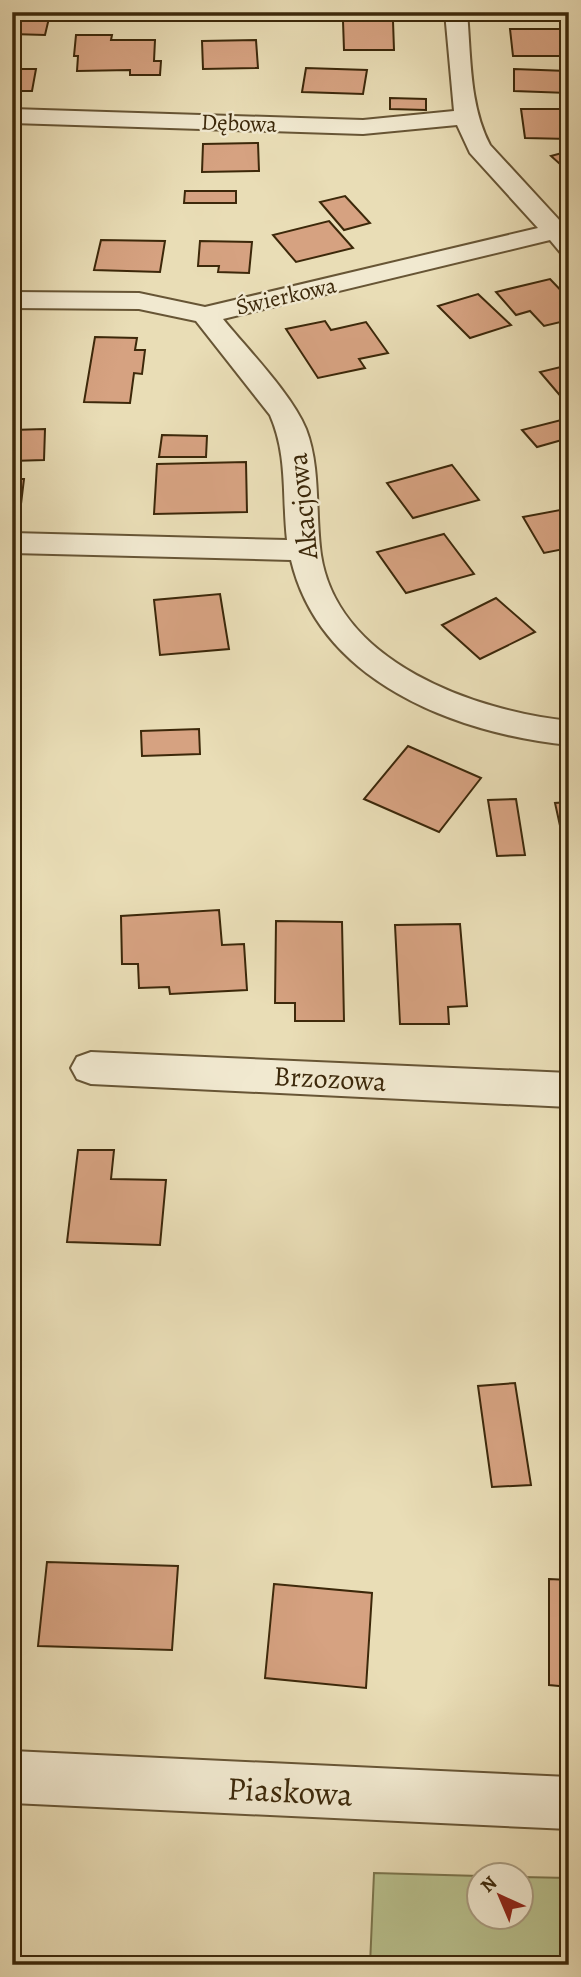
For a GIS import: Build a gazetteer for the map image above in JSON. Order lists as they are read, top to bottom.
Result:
{
  "streets": {
    "street": [
      "Dębowa",
      "Świerkowa",
      "Akacjowa",
      "Brzozowa",
      "Piaskowa"
    ]
  },
  "crossings": [
    ["Świerkowa", "Akacjowa"]
  ],
  "north": "top left"
}
